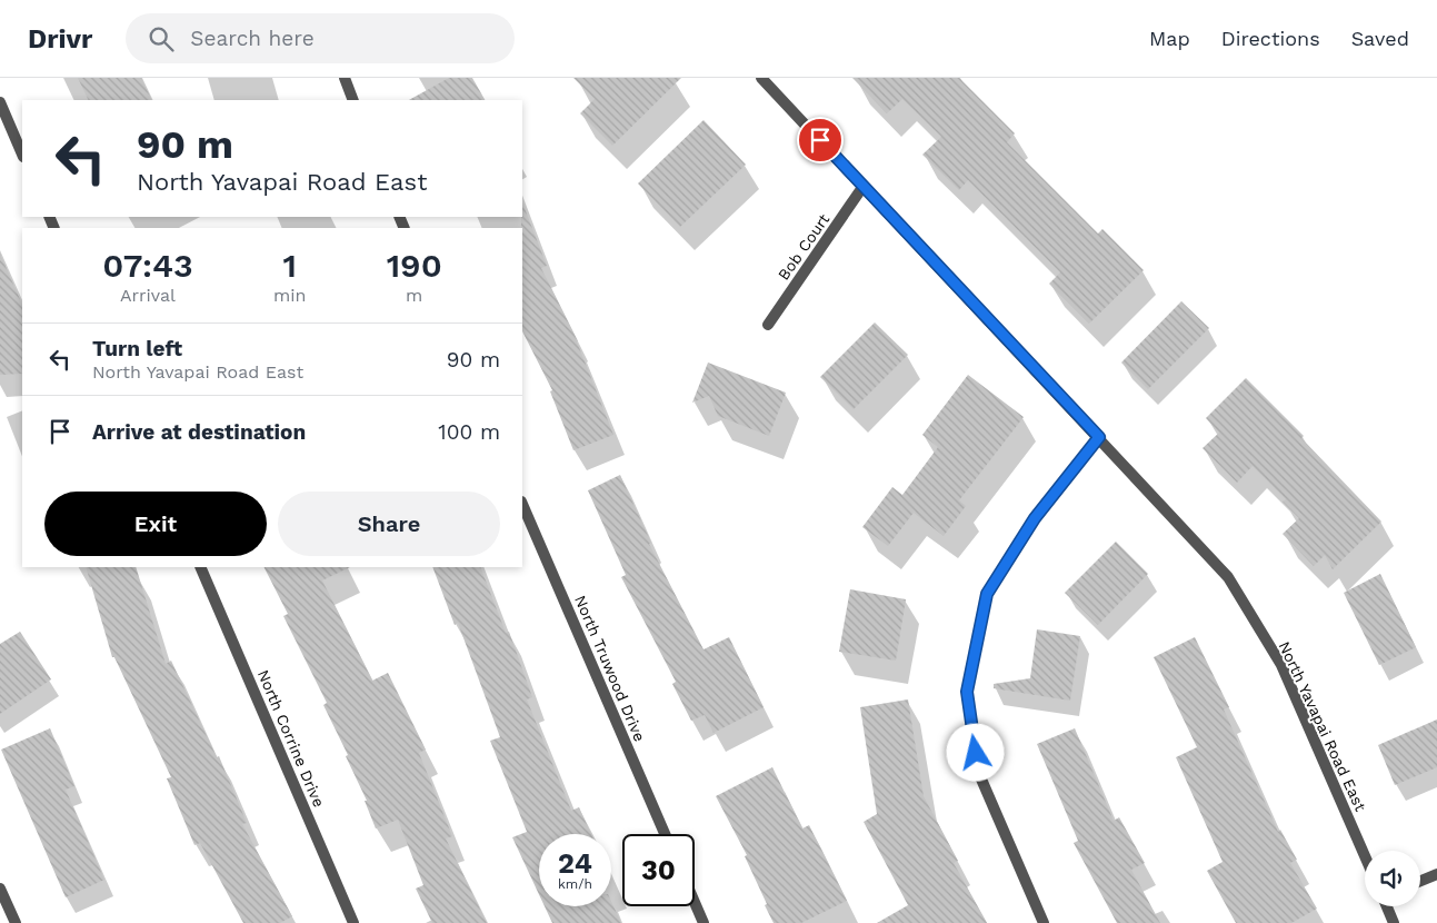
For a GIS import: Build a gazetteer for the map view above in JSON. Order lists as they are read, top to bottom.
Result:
{
  "streets": {
    "street": [
      "Bob Court",
      "North Truwood Drive",
      "North Yavapai Road East",
      "North Corrine Drive"
    ]
  },
  "crossings": [
    ["Bob Court", "North Yavapai Road East"]
  ],
  "page": {
    "header": "Drivr",
    "search": "Search here",
    "nav": ["Map", "Directions", "Saved"],
    "turn": ["90 m", "North Yavapai Road East"],
    "eta": [
      "07:43",
      "Arrival",
      "1",
      "min",
      "190",
      "m"
    ],
    "list": [
      {
        "name": "Turn left",
        "note": "North Yavapai Road East",
        "value": "90 m"
      },
      {
        "name": "Arrive at destination",
        "value": "100 m"
      }
    ],
    "buttons": ["Exit", "Share"],
    "speed": "24 km/h",
    "limit": "30"
  }
}
